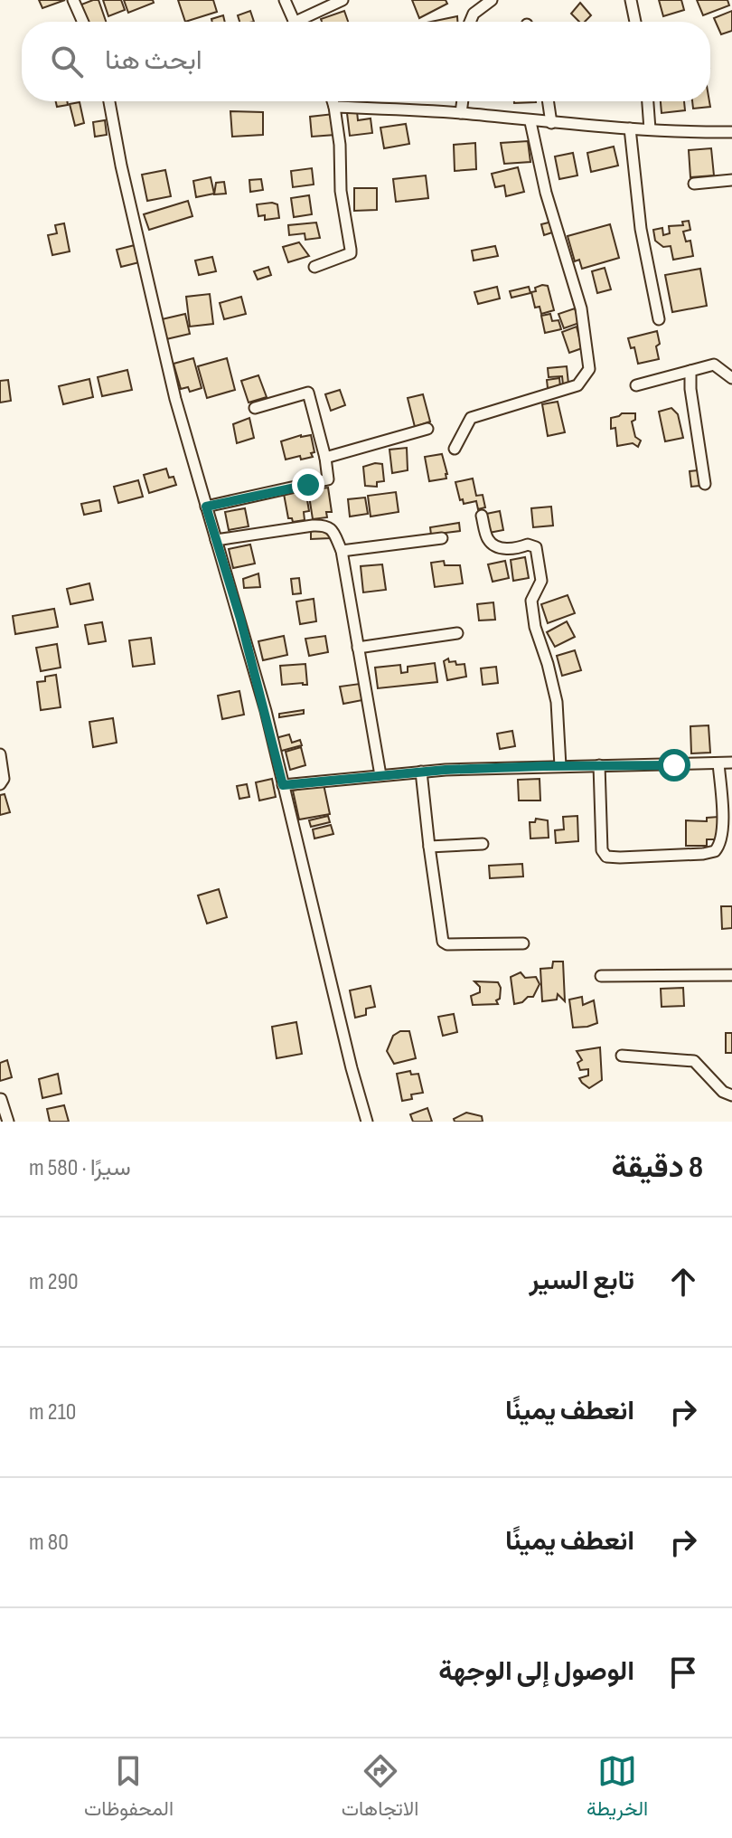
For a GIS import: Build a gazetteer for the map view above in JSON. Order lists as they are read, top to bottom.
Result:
{
  "page": {
    "search": "ابحث هنا",
    "heading": ["8 دقيقة", "سيرًا · 580 m"],
    "list": [
      ["تابع السير", "290 m"],
      ["انعطف يمينًا", "210 m"],
      ["انعطف يمينًا", "80 m"],
      "الوصول إلى الوجهة"
    ],
    "nav": ["الخريطة", "الاتجاهات", "المحفوظات"]
  }
}
